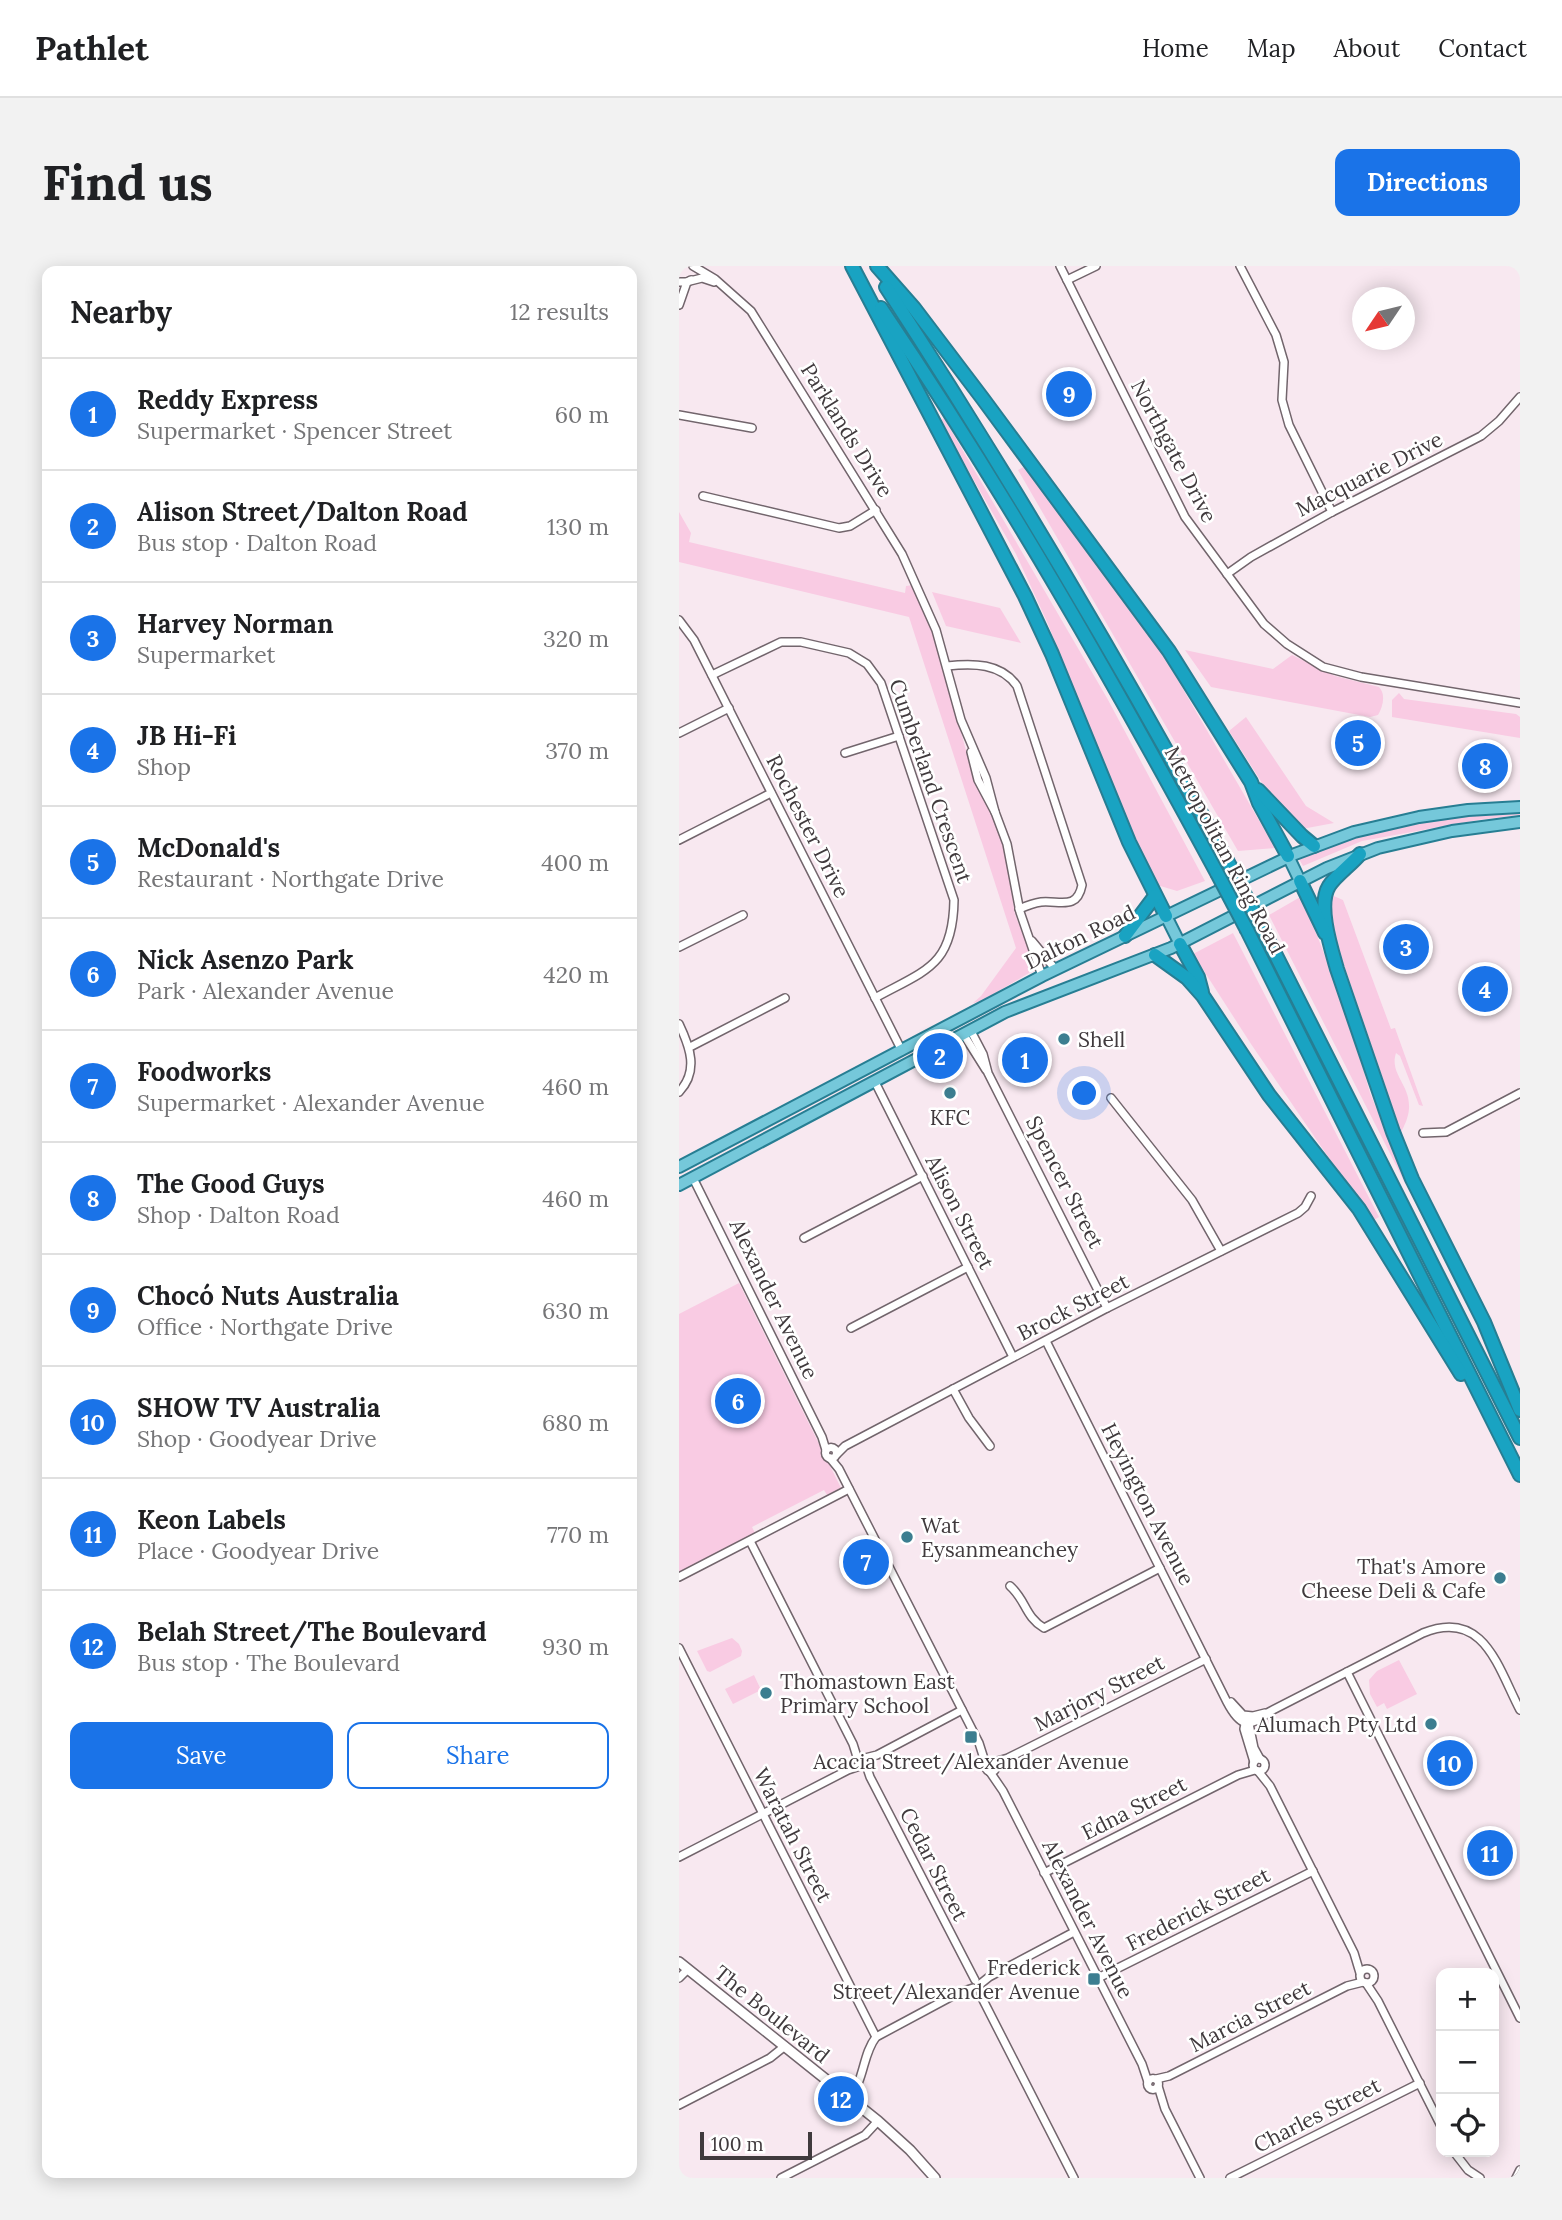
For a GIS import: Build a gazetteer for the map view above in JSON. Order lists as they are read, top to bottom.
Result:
{
  "streets": {
    "highway": ["Metropolitan Ring Road"],
    "main road": ["Dalton Road", "Spencer Street"],
    "street": [
      "Parklands Drive",
      "Northgate Drive",
      "Macquarie Drive",
      "Cumberland Crescent",
      "Rochester Drive",
      "Alison Street",
      "Alexander Avenue",
      "Brock Street",
      "Heyington Avenue",
      "Marjory Street",
      "Edna Street",
      "Waratah Street",
      "Cedar Street",
      "Frederick Street",
      "The Boulevard",
      "Marcia Street",
      "Charles Street"
    ]
  },
  "crossings": [
    ["Parklands Drive", "Dalton Road"],
    ["Northgate Drive", "Macquarie Drive"],
    ["Cumberland Crescent", "Rochester Drive"],
    ["Rochester Drive", "Dalton Road"],
    ["Dalton Road", "Spencer Street"],
    ["Dalton Road", "Alison Street"],
    ["Dalton Road", "Alexander Avenue"],
    ["Spencer Street", "Brock Street"],
    ["Alison Street", "Brock Street"],
    ["Alexander Avenue", "Brock Street"],
    ["Alexander Avenue", "Marjory Street"],
    ["Alexander Avenue", "Edna Street"],
    ["Alexander Avenue", "Frederick Street"],
    ["Alexander Avenue", "Marcia Street"],
    ["Brock Street", "Heyington Avenue"],
    ["Heyington Avenue", "Marjory Street"],
    ["Heyington Avenue", "Edna Street"],
    ["Heyington Avenue", "Frederick Street"],
    ["Heyington Avenue", "Marcia Street"],
    ["Heyington Avenue", "Charles Street"]
  ],
  "places": {
    "other": [
      "Shell",
      "KFC",
      "Wat Eysanmeanchey",
      "That's Amore Cheese Deli & Cafe",
      "Thomastown East Primary School",
      "Alumach Pty Ltd"
    ],
    "transit": ["Acacia Street/Alexander Avenue", "Frederick Street/Alexander Avenue"]
  },
  "scale_bar": "100 m",
  "north": "bottom left",
  "page": {
    "header": "Pathlet",
    "nav": [
      "Home",
      "Map",
      "About",
      "Contact"
    ],
    "buttons": [
      "Directions",
      ["Save", "Share"]
    ],
    "title": "Find us",
    "heading": ["Nearby", "12 results"],
    "list": [
      {
        "mark": "1",
        "name": "Reddy Express",
        "note": "Supermarket · Spencer Street",
        "value": "60 m"
      },
      {
        "mark": "2",
        "name": "Alison Street/Dalton Road",
        "note": "Bus stop · Dalton Road",
        "value": "130 m"
      },
      {
        "mark": "3",
        "name": "Harvey Norman",
        "note": "Supermarket",
        "value": "320 m"
      },
      {
        "mark": "4",
        "name": "JB Hi-Fi",
        "note": "Shop",
        "value": "370 m"
      },
      {
        "mark": "5",
        "name": "McDonald's",
        "note": "Restaurant · Northgate Drive",
        "value": "400 m"
      },
      {
        "mark": "6",
        "name": "Nick Asenzo Park",
        "note": "Park · Alexander Avenue",
        "value": "420 m"
      },
      {
        "mark": "7",
        "name": "Foodworks",
        "note": "Supermarket · Alexander Avenue",
        "value": "460 m"
      },
      {
        "mark": "8",
        "name": "The Good Guys",
        "note": "Shop · Dalton Road",
        "value": "460 m"
      },
      {
        "mark": "9",
        "name": "Chocó Nuts Australia",
        "note": "Office · Northgate Drive",
        "value": "630 m"
      },
      {
        "mark": "10",
        "name": "SHOW TV Australia",
        "note": "Shop · Goodyear Drive",
        "value": "680 m"
      },
      {
        "mark": "11",
        "name": "Keon Labels",
        "note": "Place · Goodyear Drive",
        "value": "770 m"
      },
      {
        "mark": "12",
        "name": "Belah Street/The Boulevard",
        "note": "Bus stop · The Boulevard",
        "value": "930 m"
      }
    ],
    "pins": [
      "9",
      "5",
      "8",
      "3",
      "4",
      "2",
      "1",
      "6",
      "7",
      "10",
      "11",
      "12"
    ],
    "map_buttons": ["+", "−"],
    "scale": "100 m"
  }
}
